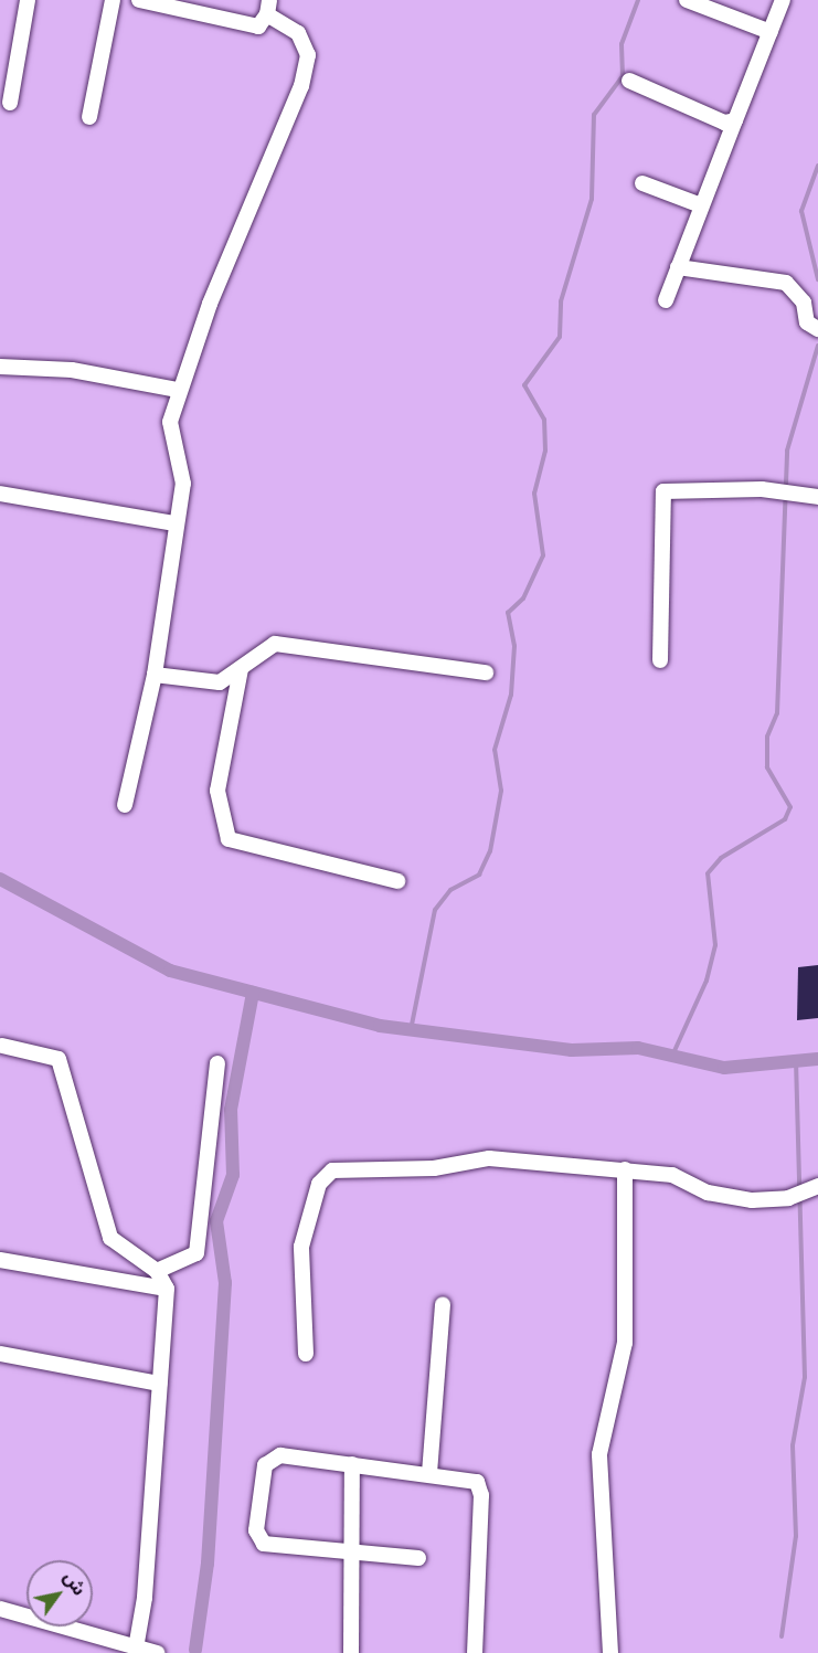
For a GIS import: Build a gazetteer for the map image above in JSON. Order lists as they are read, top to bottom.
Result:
{
  "north": "top right"
}
